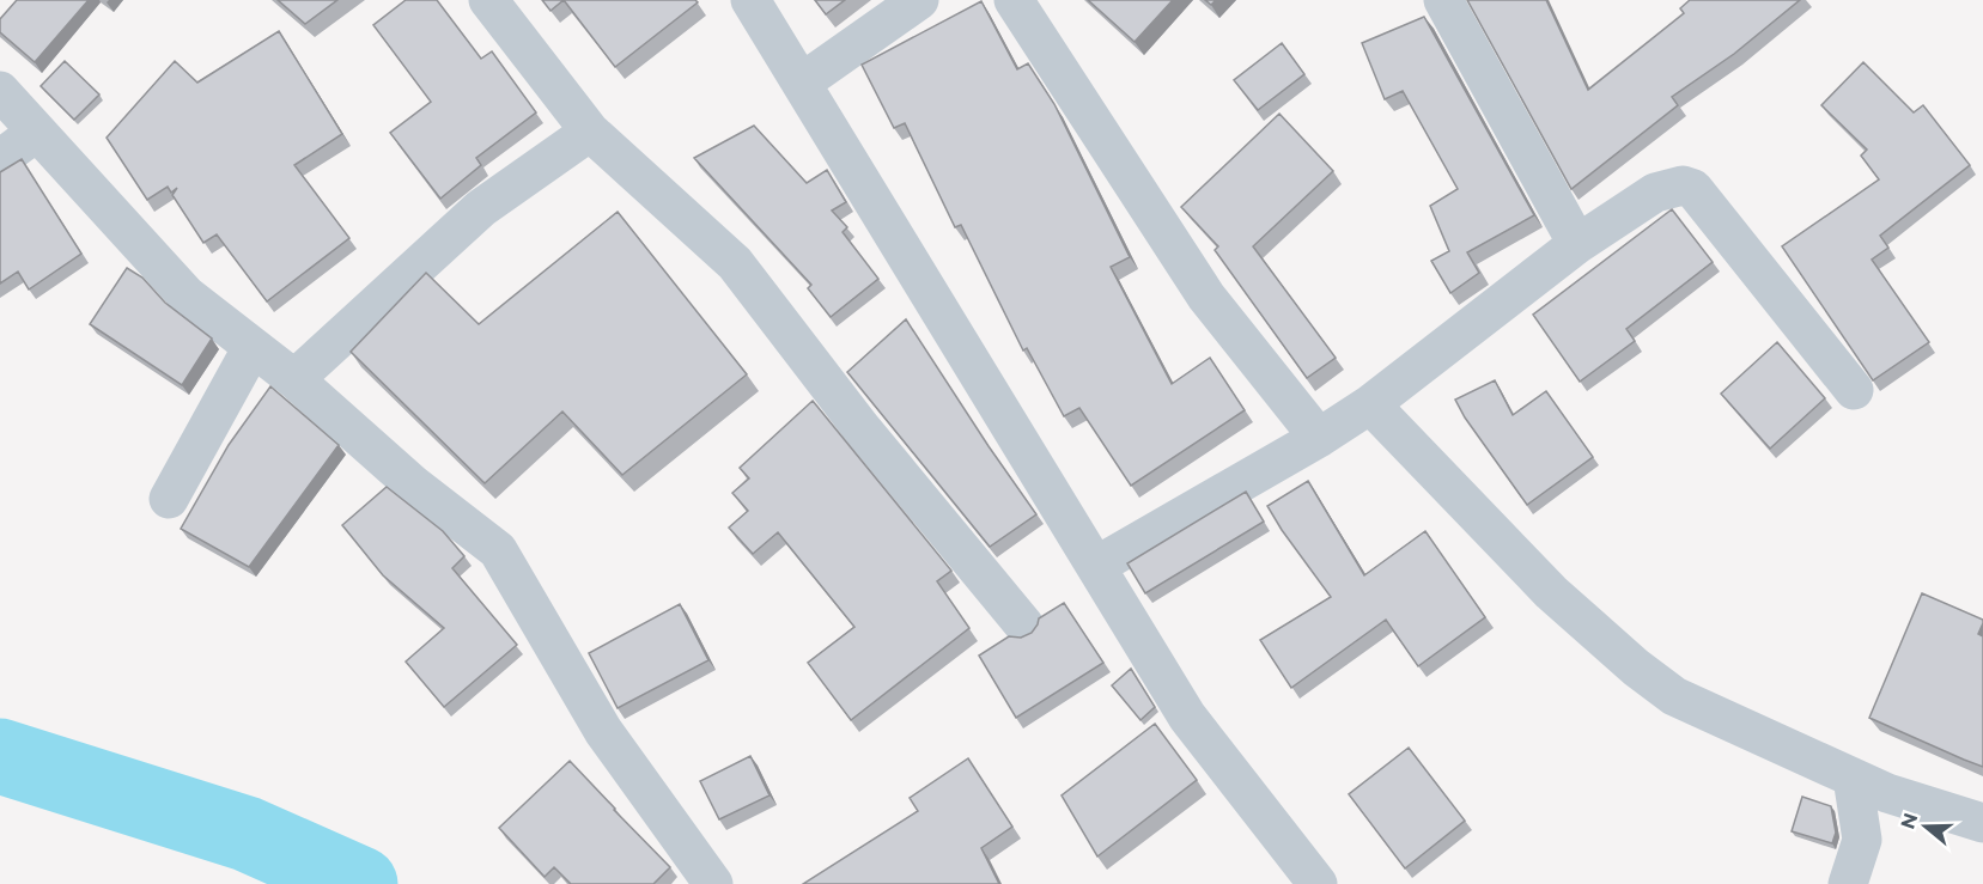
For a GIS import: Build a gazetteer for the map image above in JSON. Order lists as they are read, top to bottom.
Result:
{
  "north": "left"
}
